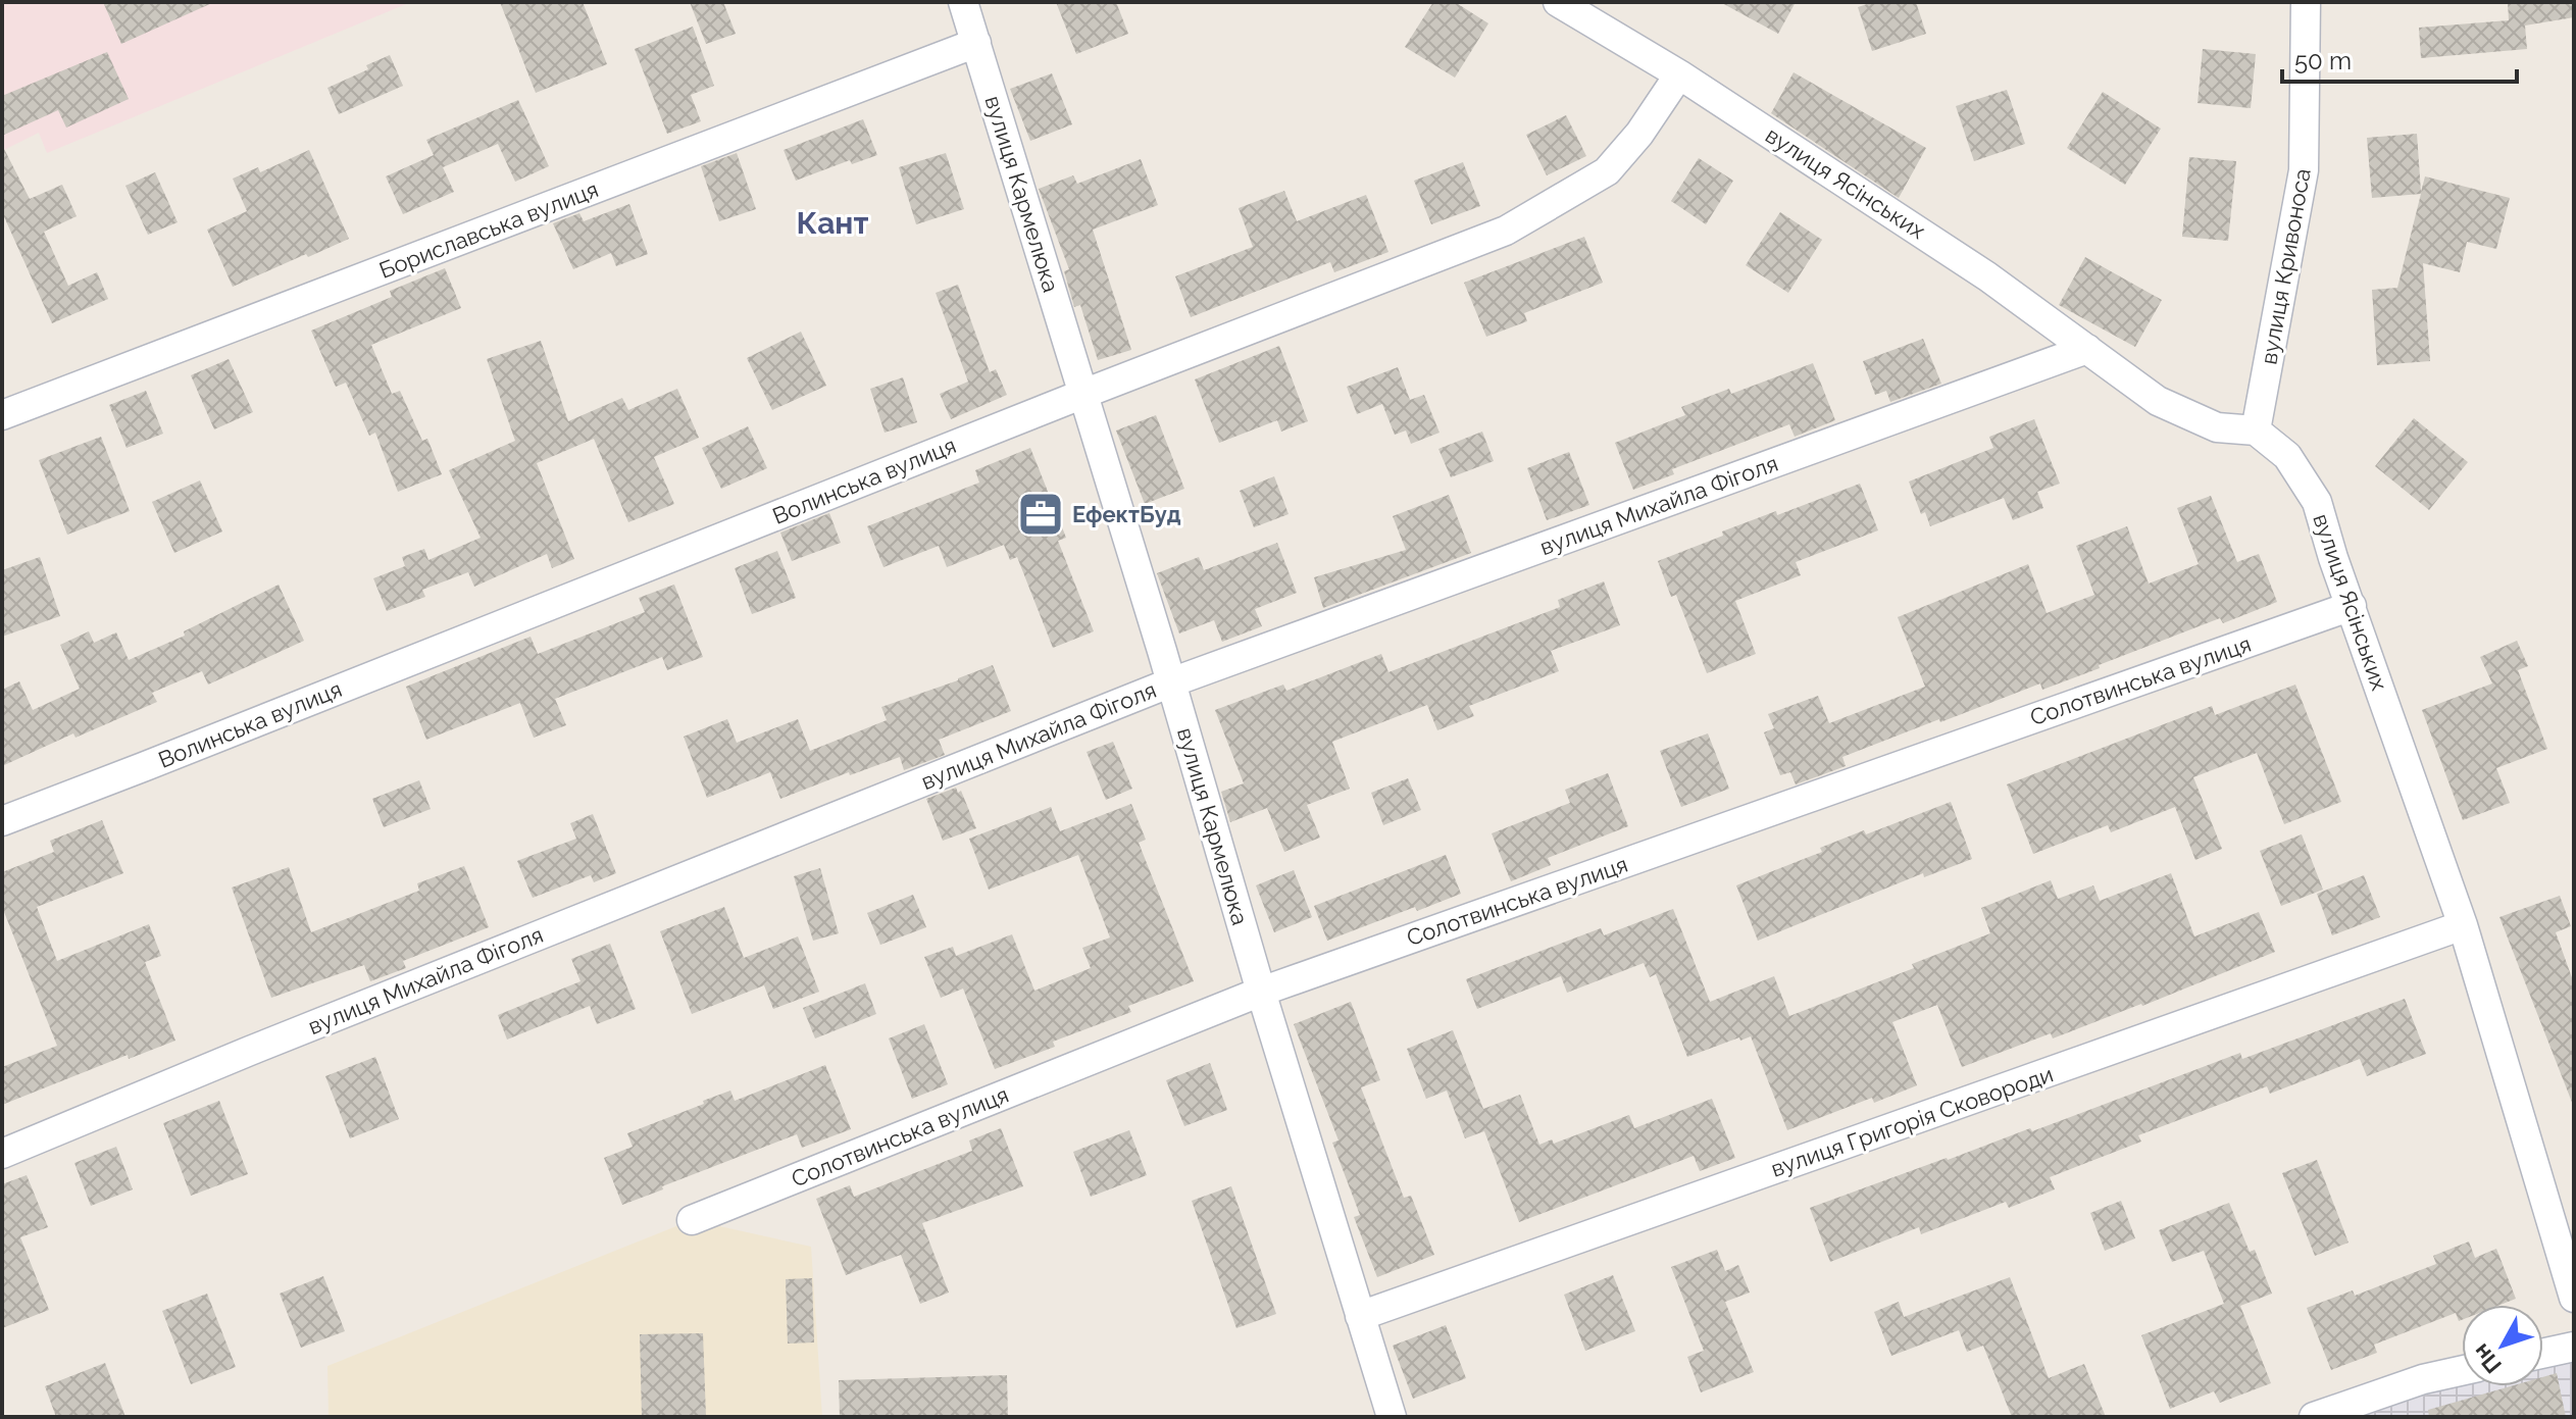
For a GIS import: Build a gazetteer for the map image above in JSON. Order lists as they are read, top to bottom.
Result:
{
  "streets": {
    "street": [
      "вулиця Ясінських",
      "вулиця Кармелюка",
      "Бориславська вулиця",
      "вулиця Кривоноса",
      "Волинська вулиця",
      "вулиця Михайла Фіголя",
      "Солотвинська вулиця",
      "вулиця Григорія Сковороди"
    ]
  },
  "crossings": [
    ["вулиця Ясінських", "вулиця Кривоноса"],
    ["вулиця Ясінських", "Волинська вулиця"],
    ["вулиця Ясінських", "вулиця Михайла Фіголя"],
    ["вулиця Ясінських", "Солотвинська вулиця"],
    ["вулиця Ясінських", "вулиця Григорія Сковороди"],
    ["вулиця Кармелюка", "Бориславська вулиця"],
    ["вулиця Кармелюка", "Волинська вулиця"],
    ["вулиця Кармелюка", "вулиця Михайла Фіголя"],
    ["вулиця Кармелюка", "Солотвинська вулиця"],
    ["вулиця Кармелюка", "вулиця Григорія Сковороди"]
  ],
  "districts": ["Кант"],
  "places": {
    "office": ["ЕфектБуд"]
  },
  "scale_bar": "50 m",
  "north": "bottom left"
}
